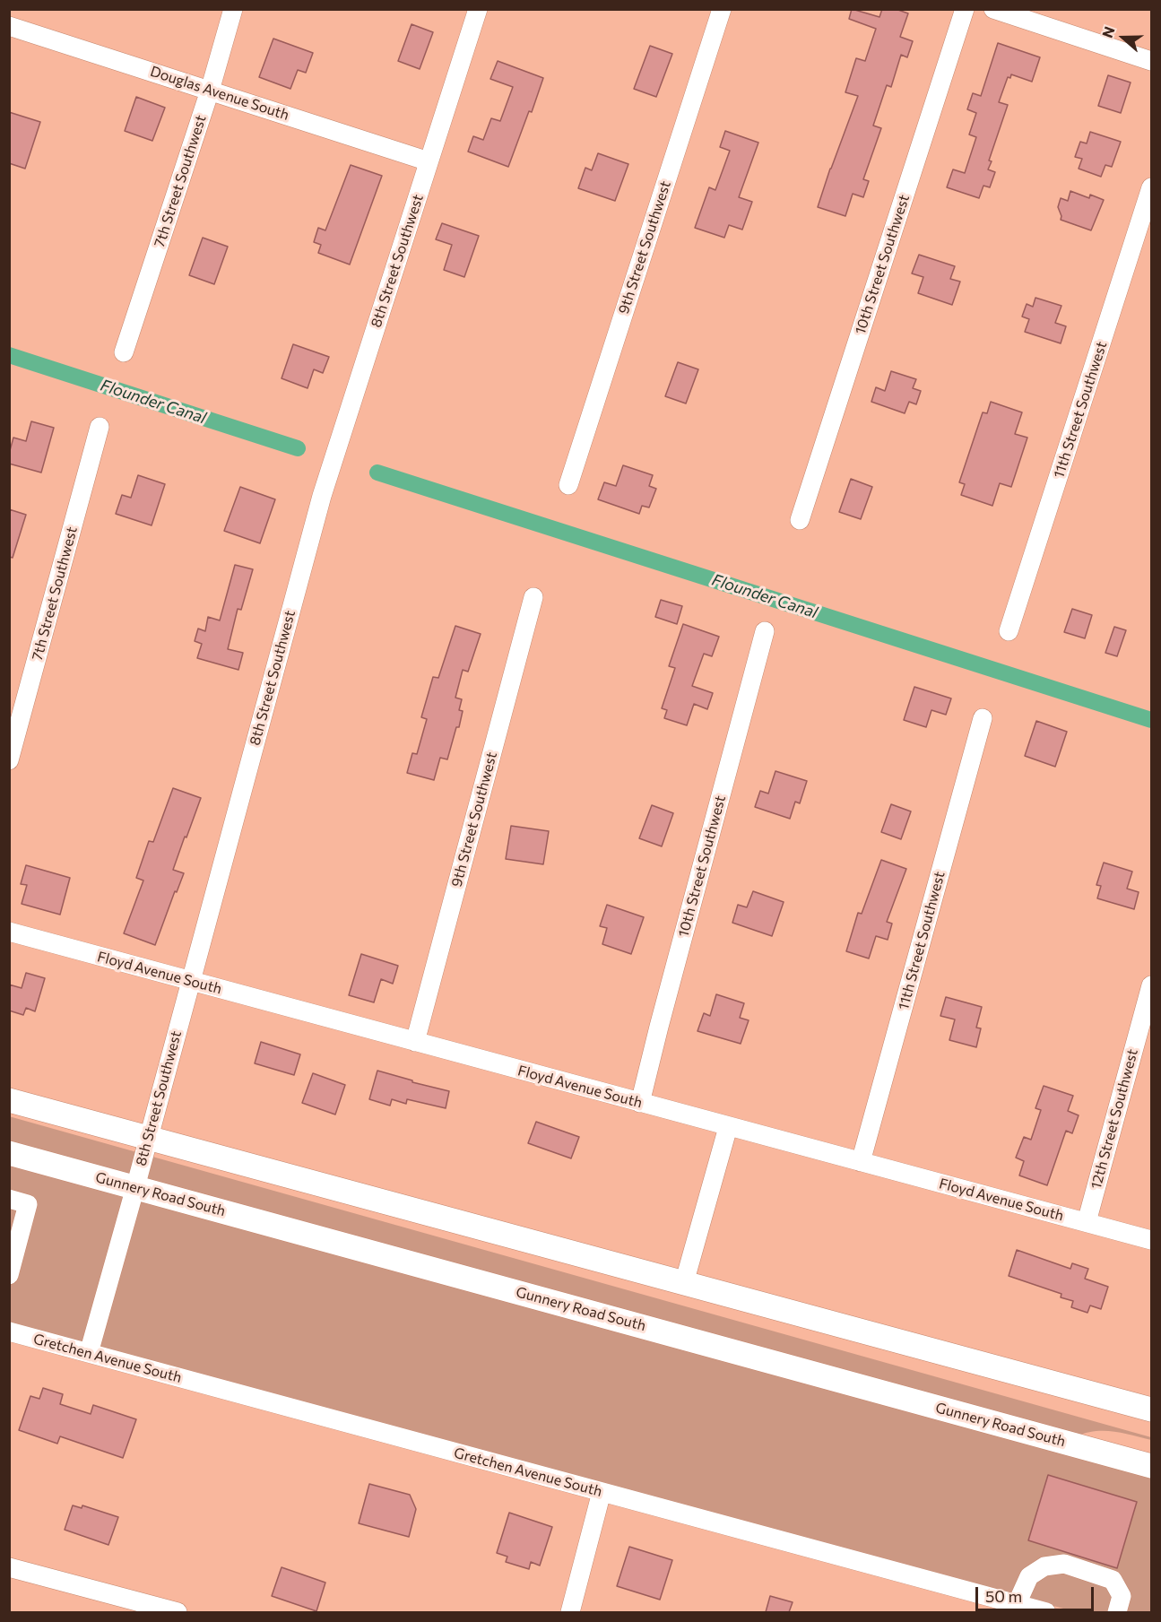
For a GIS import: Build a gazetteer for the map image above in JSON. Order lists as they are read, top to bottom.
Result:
{
  "streets": {
    "main road": ["Gunnery Road South"],
    "street": [
      "Douglas Avenue South",
      "7th Street Southwest",
      "9th Street Southwest",
      "8th Street Southwest",
      "10th Street Southwest",
      "11th Street Southwest",
      "Floyd Avenue South",
      "12th Street Southwest",
      "Gretchen Avenue South"
    ]
  },
  "crossings": [
    ["Douglas Avenue South", "7th Street Southwest"],
    ["Douglas Avenue South", "8th Street Southwest"],
    ["9th Street Southwest", "Floyd Avenue South"],
    ["8th Street Southwest", "Floyd Avenue South"],
    ["8th Street Southwest", "Gunnery Road South"],
    ["8th Street Southwest", "Gretchen Avenue South"],
    ["10th Street Southwest", "Floyd Avenue South"],
    ["11th Street Southwest", "Floyd Avenue South"],
    ["Floyd Avenue South", "12th Street Southwest"]
  ],
  "water": ["Flounder Canal"],
  "scale_bar": "50 m",
  "north": "left"
}
